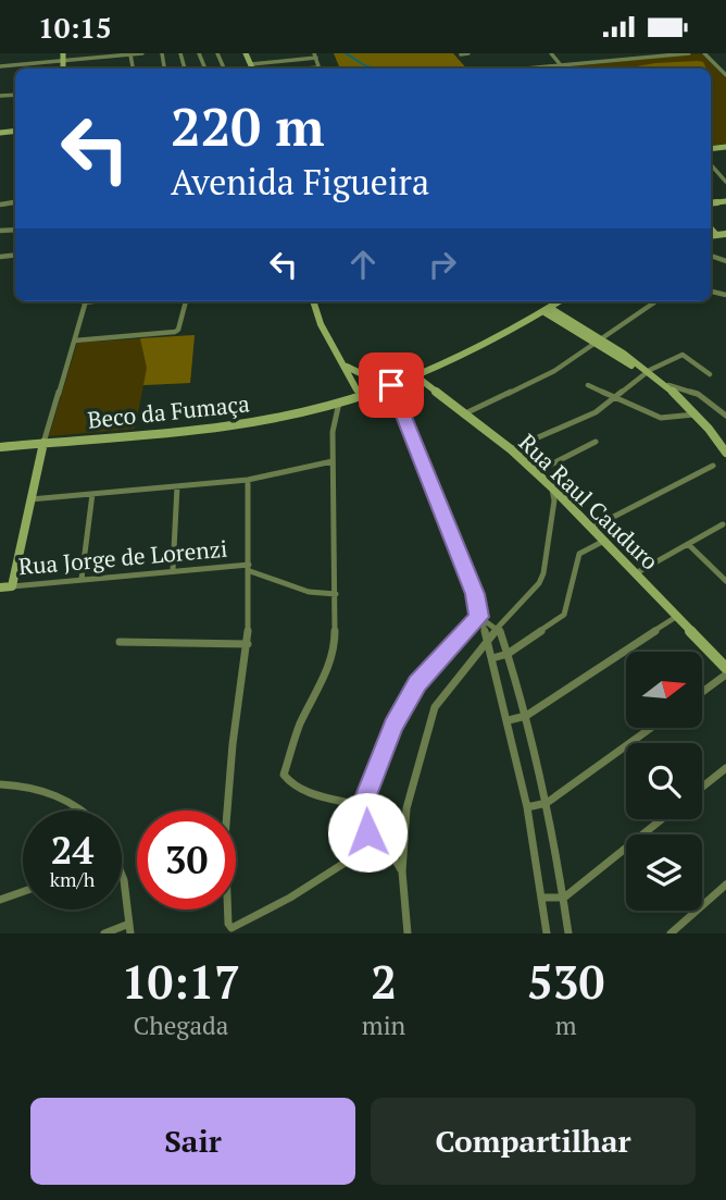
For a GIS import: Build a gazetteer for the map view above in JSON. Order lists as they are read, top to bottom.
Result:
{
  "streets": {
    "street": ["Beco da Fumaça", "Rua Raul Cauduro", "Rua Jorge de Lorenzi"]
  },
  "crossings": [
    ["Beco da Fumaça", "Rua Raul Cauduro"]
  ],
  "north": "right",
  "page": {
    "status": "10:15",
    "turn": ["220 m", "Avenida Figueira"],
    "speed": "24 km/h",
    "limit": "30",
    "eta": [
      "10:17",
      "Chegada",
      "2",
      "min",
      "530",
      "m"
    ],
    "buttons": ["Sair", "Compartilhar"]
  }
}
